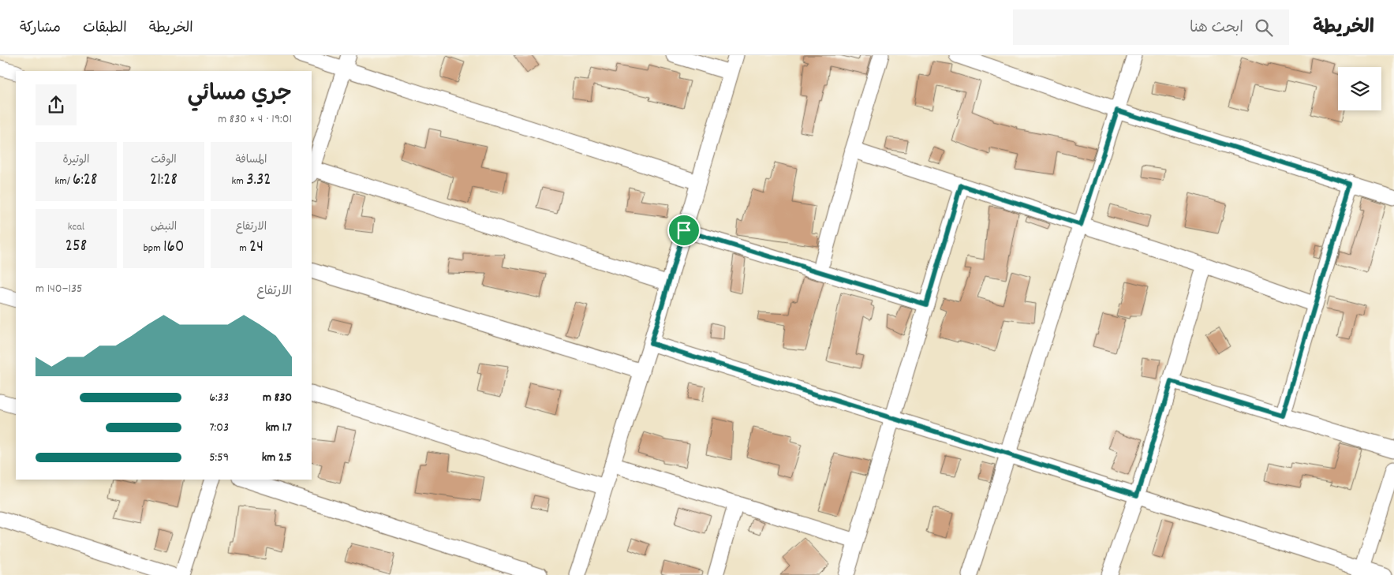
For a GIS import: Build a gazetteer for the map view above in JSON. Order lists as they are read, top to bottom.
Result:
{
  "page": {
    "header": "الخريطة",
    "search": "ابحث هنا",
    "nav": ["الخريطة", "الطبقات", "مشاركة"],
    "heading": ["جري مسائي", "19:01 · 4 × 830 m"],
    "stats": [
      ["المسافة", "3.32 km"],
      ["الوقت", "21:28"],
      ["الوتيرة", "6:28 /km"],
      ["الارتفاع", "24 m"],
      ["النبض", "160 bpm"],
      ["kcal", "258"]
    ],
    "chart": ["الارتفاع", "135–140 m"],
    "list": [
      {
        "name": "830 m",
        "note": "6:33"
      },
      {
        "name": "1.7 km",
        "note": "7:03"
      },
      {
        "name": "2.5 km",
        "note": "5:59"
      }
    ]
  }
}
